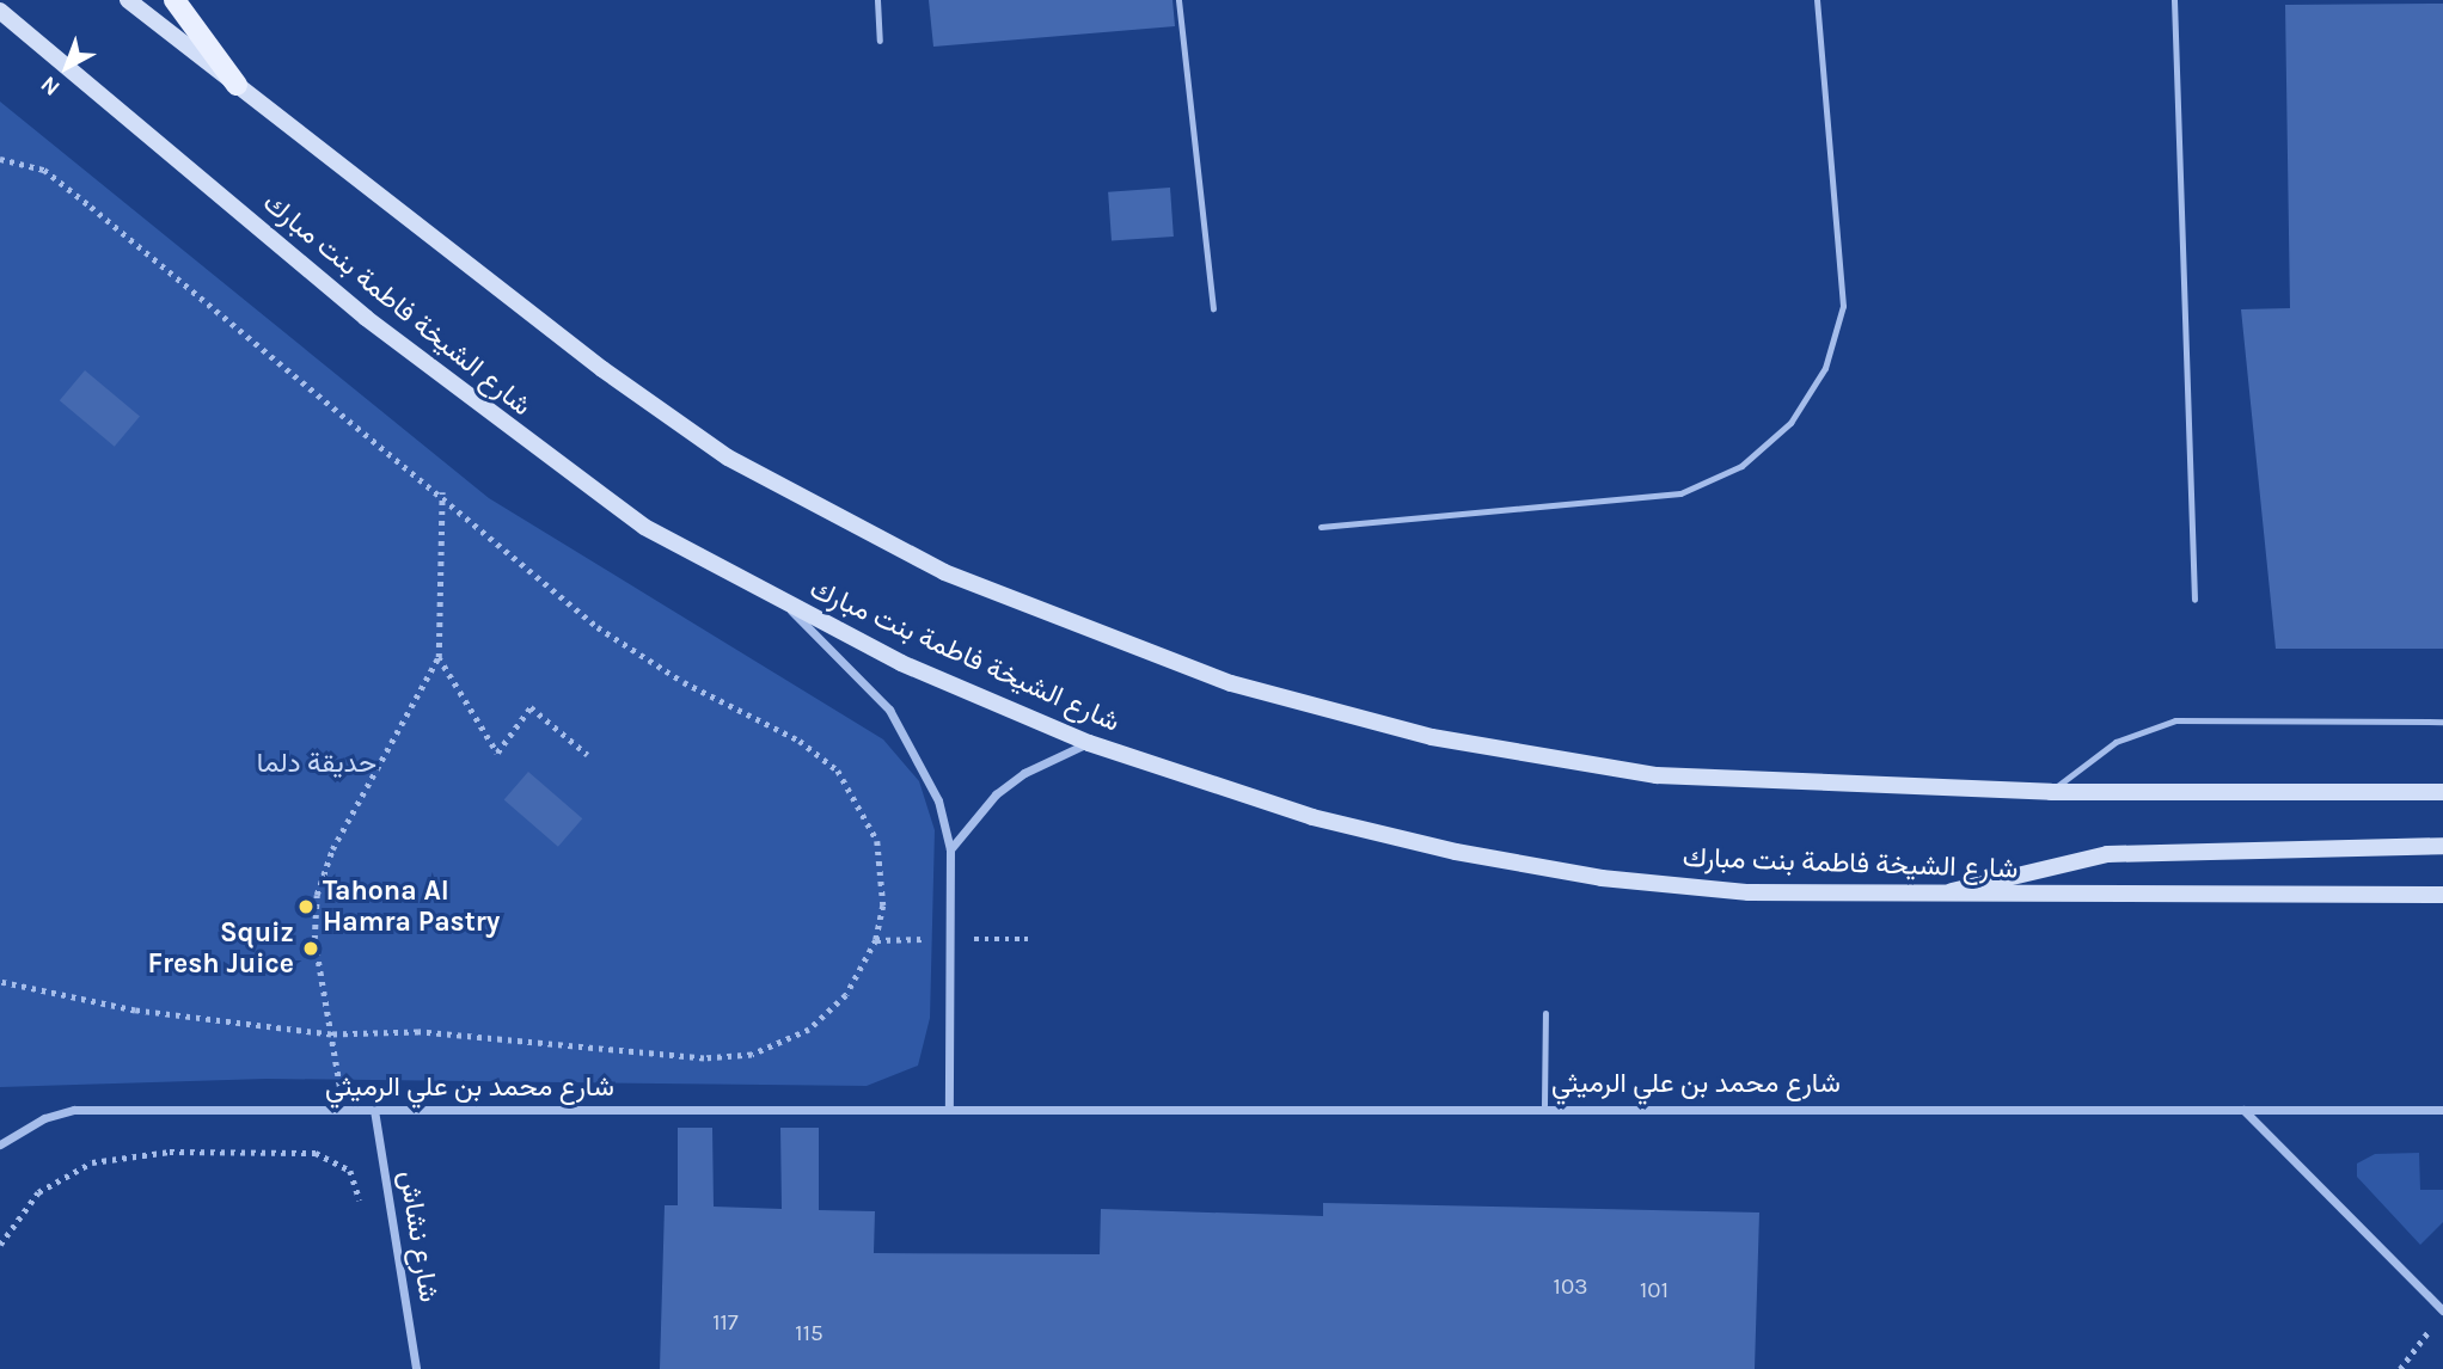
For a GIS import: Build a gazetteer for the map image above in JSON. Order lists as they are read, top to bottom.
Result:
{
  "streets": {
    "main road": ["شارع الشيخة فاطمة بنت مبارك"],
    "street": ["شارع محمد بن علي الرميثي", "شارع نشاش"]
  },
  "crossings": [
    ["شارع محمد بن علي الرميثي", "شارع نشاش"]
  ],
  "parks": ["حديقة دلما"],
  "places": ["Tahona Al Hamra Pastry", "Squiz Fresh Juice"],
  "house_numbers": [
    "103",
    "101",
    "117",
    "115"
  ],
  "north": "bottom left"
}
